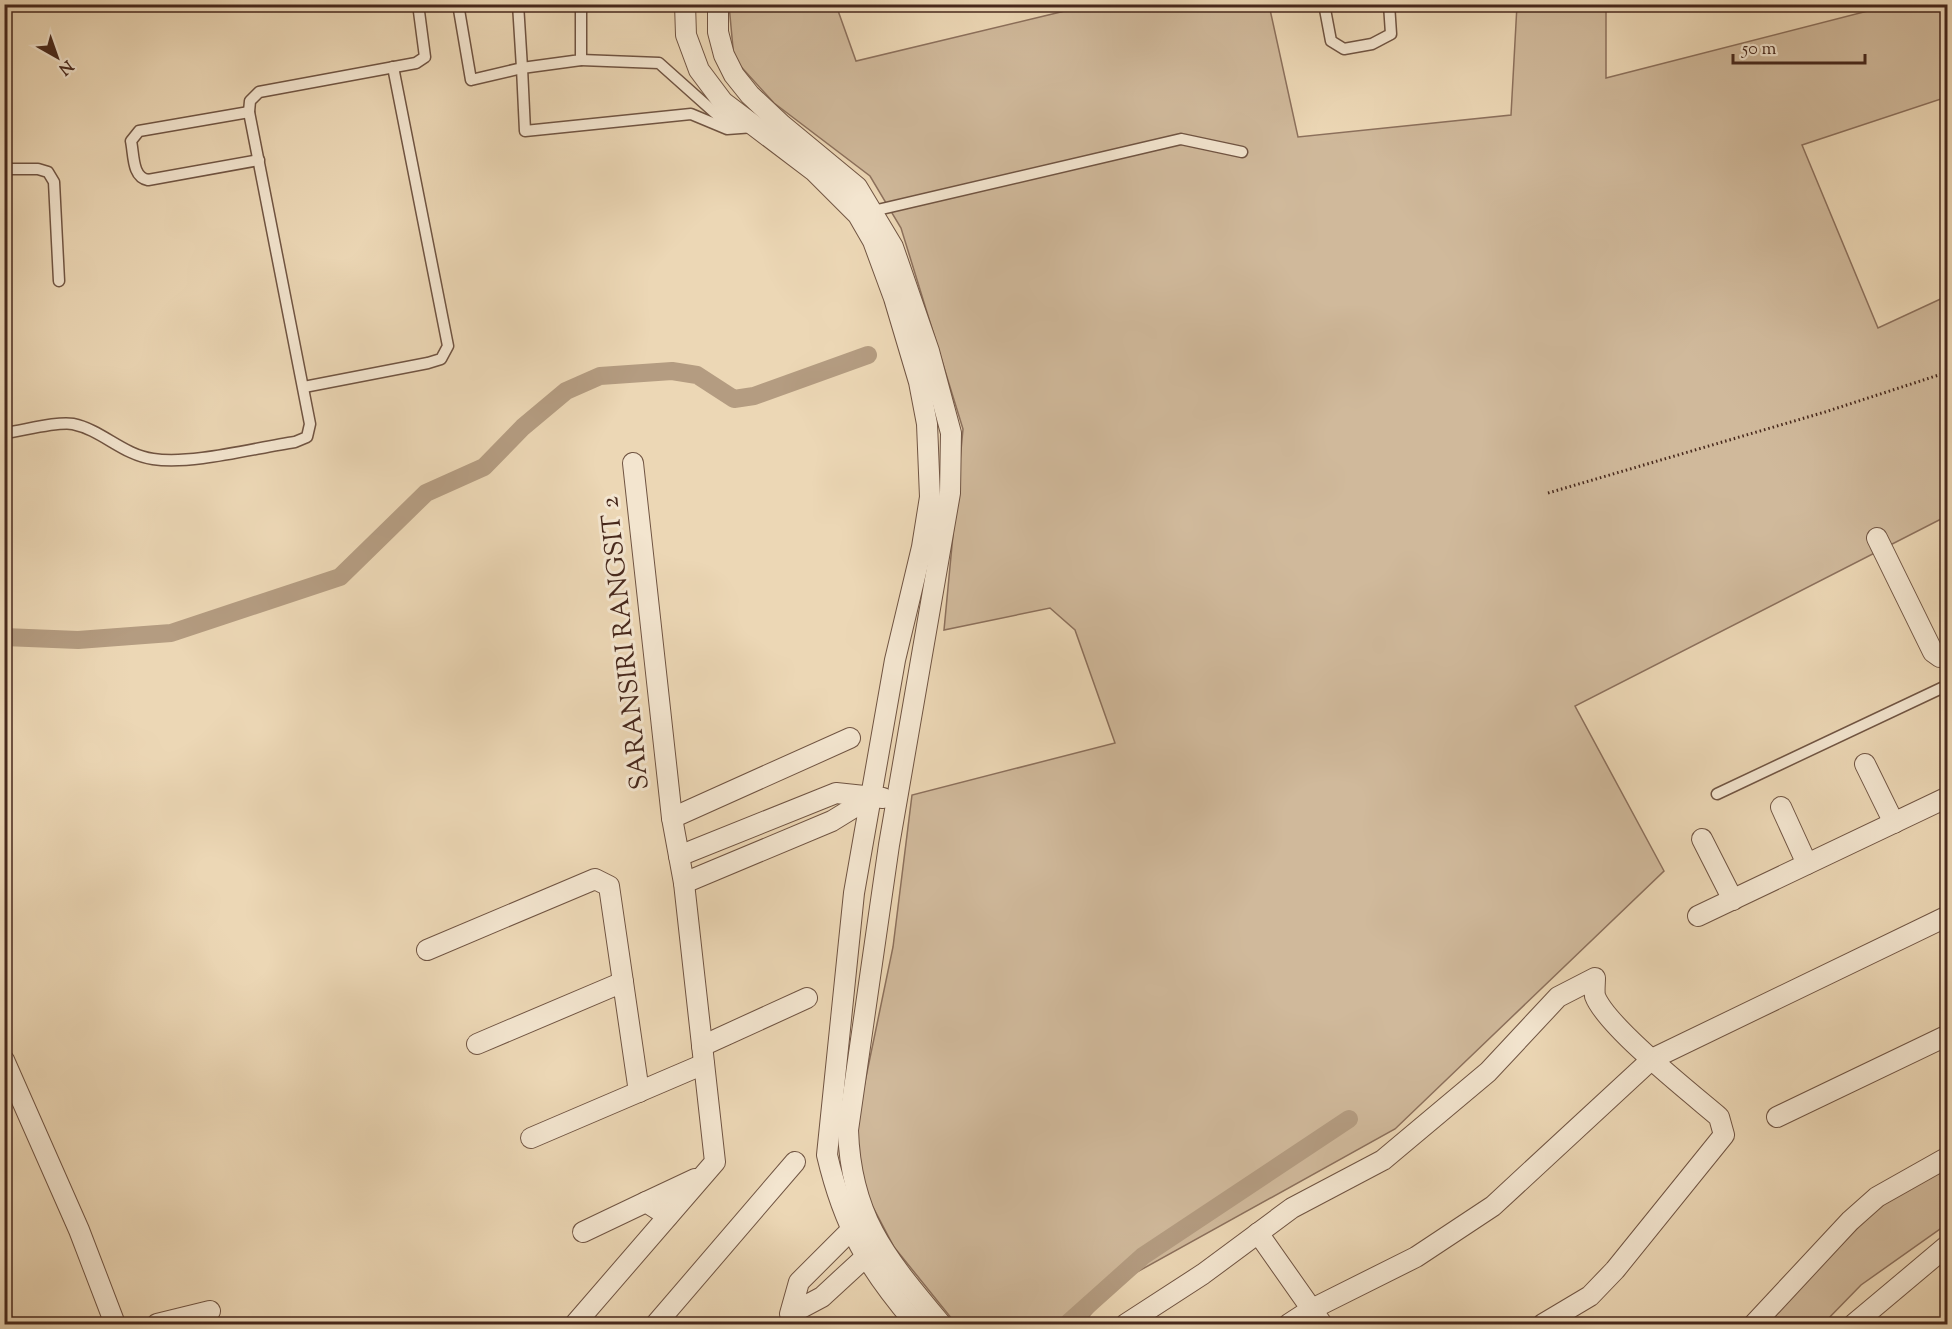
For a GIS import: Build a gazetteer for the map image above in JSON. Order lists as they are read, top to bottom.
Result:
{
  "streets": {
    "street": ["SARANSIRI RANGSIT 2"]
  },
  "scale_bar": "50 m",
  "north": "bottom right"
}
